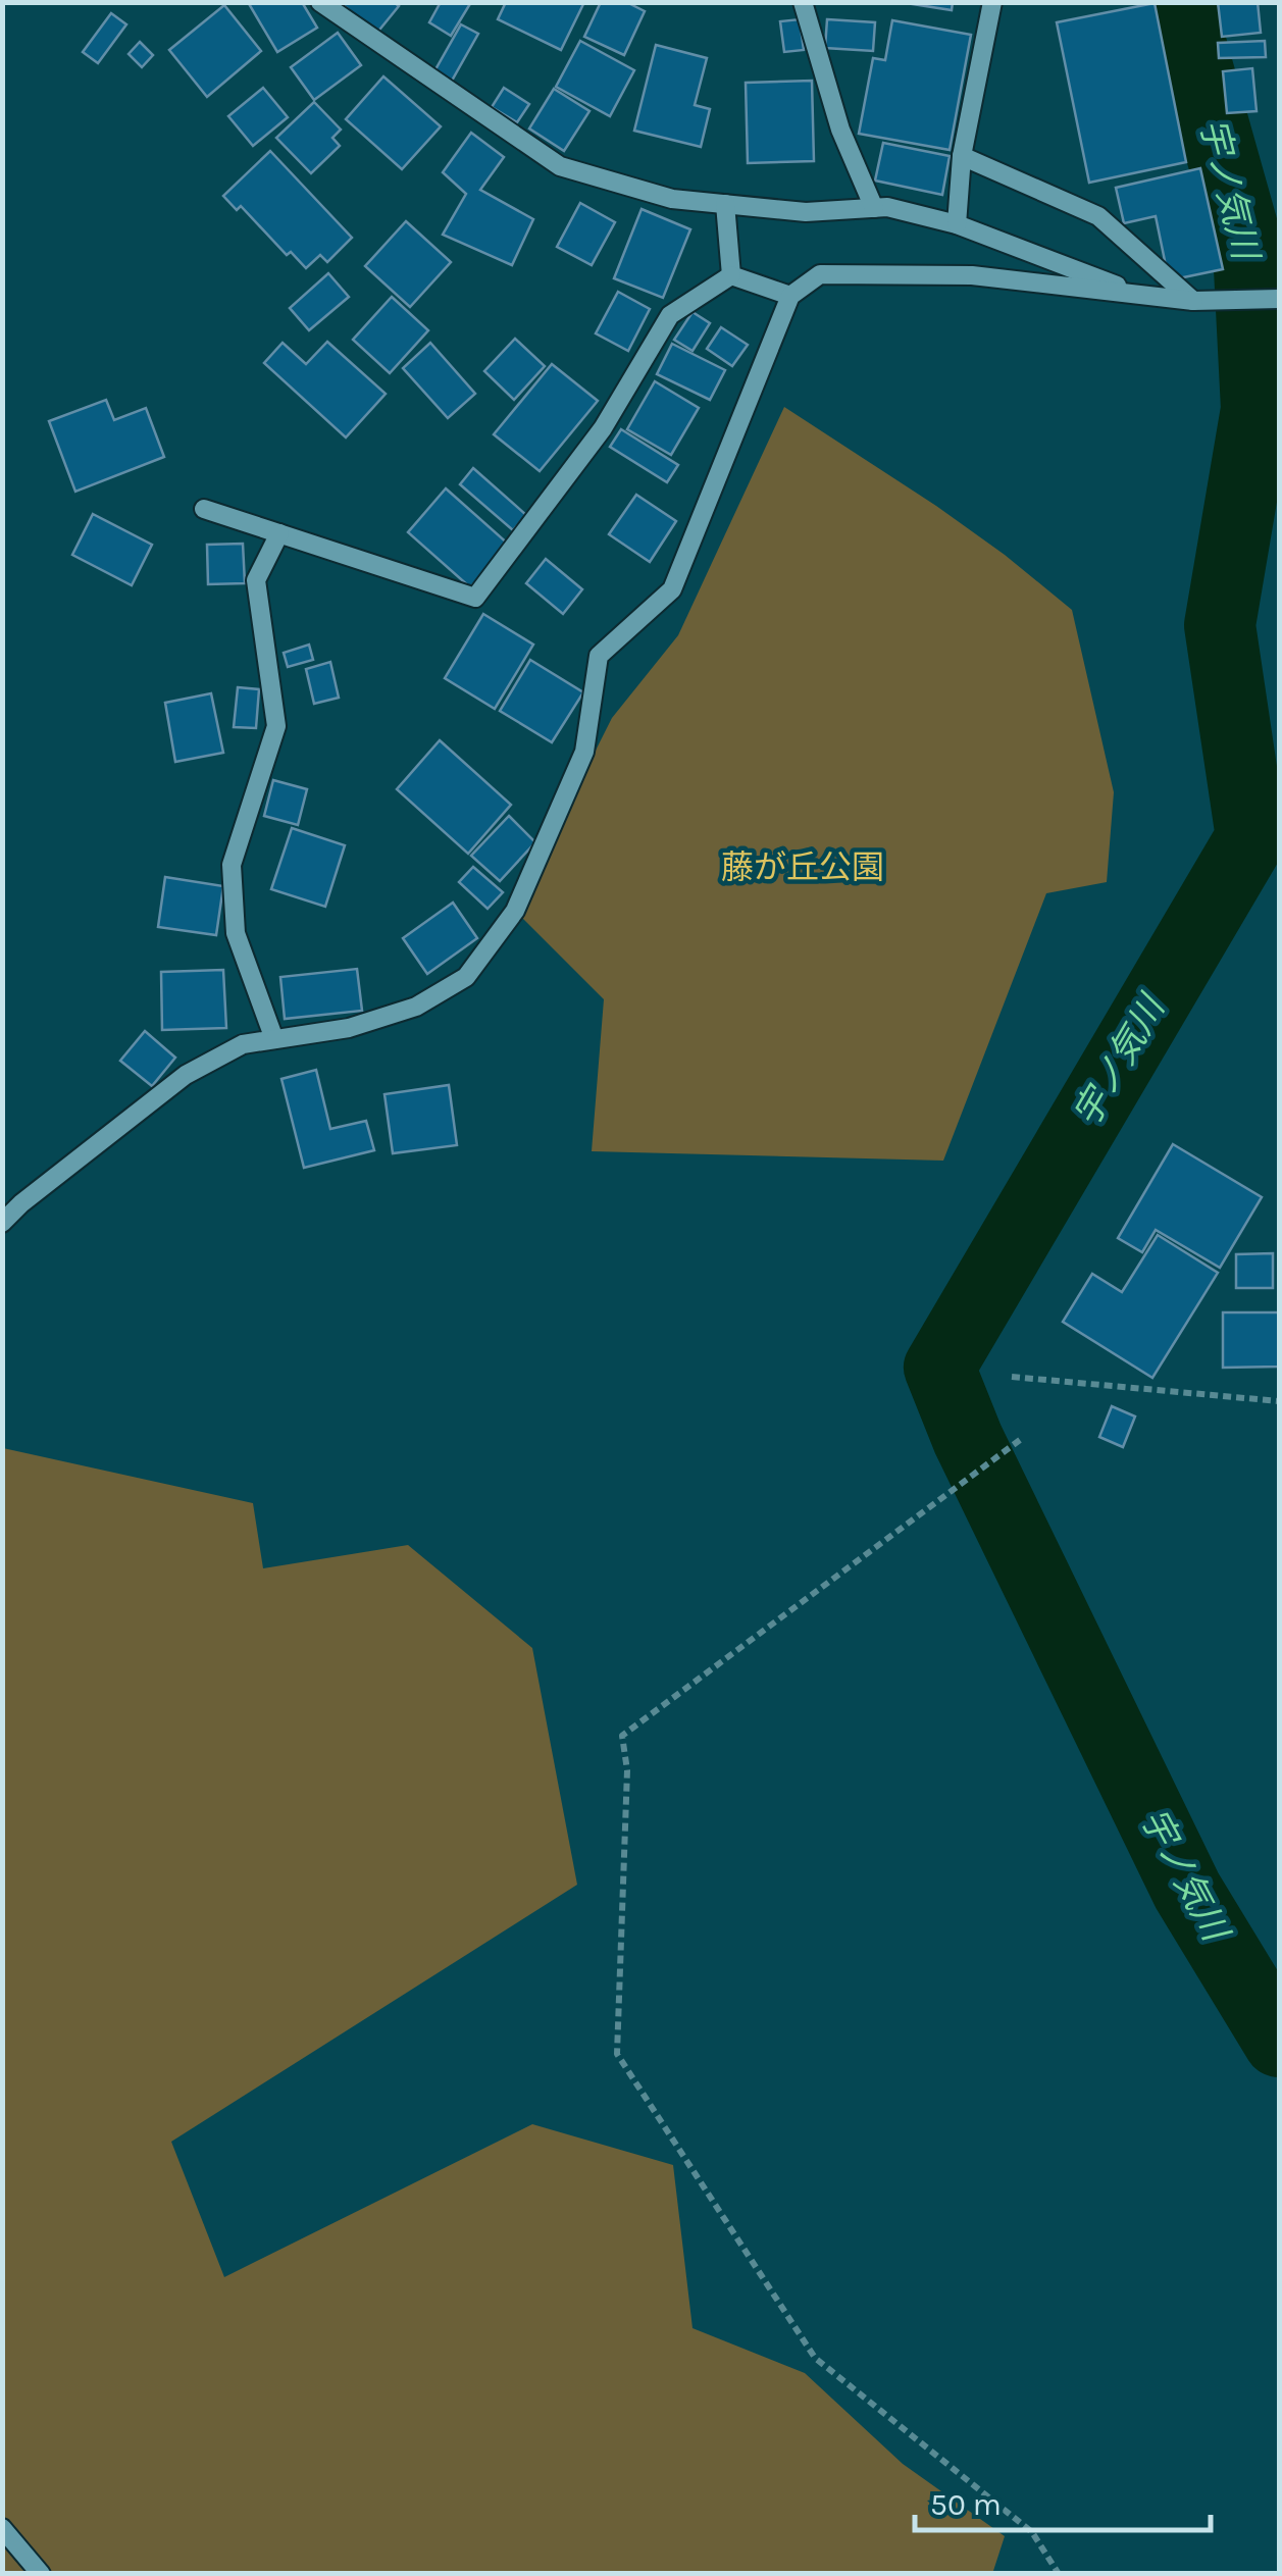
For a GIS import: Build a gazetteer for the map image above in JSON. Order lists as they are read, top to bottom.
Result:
{
  "water": ["宇ノ気川"],
  "parks": ["藤が丘公園"],
  "scale_bar": "50 m"
}
